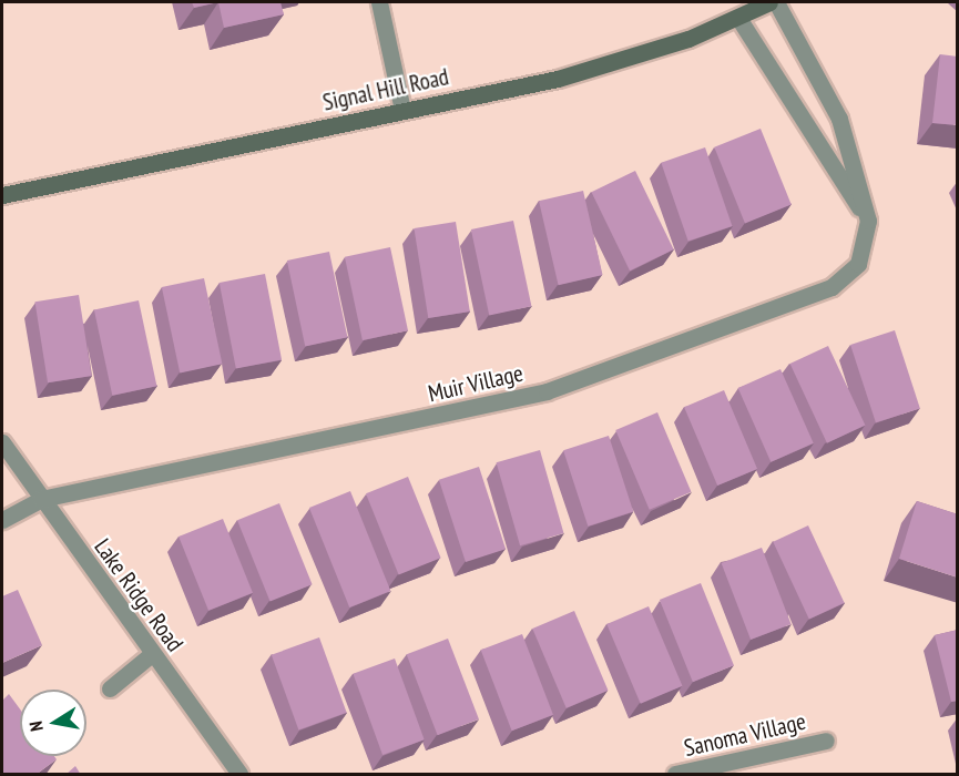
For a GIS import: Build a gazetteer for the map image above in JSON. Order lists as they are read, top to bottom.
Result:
{
  "streets": {
    "street": [
      "Signal Hill Road",
      "Muir Village",
      "Lake Ridge Road",
      "Sanoma Village"
    ]
  },
  "crossings": [
    ["Muir Village", "Lake Ridge Road"]
  ],
  "north": "left"
}
